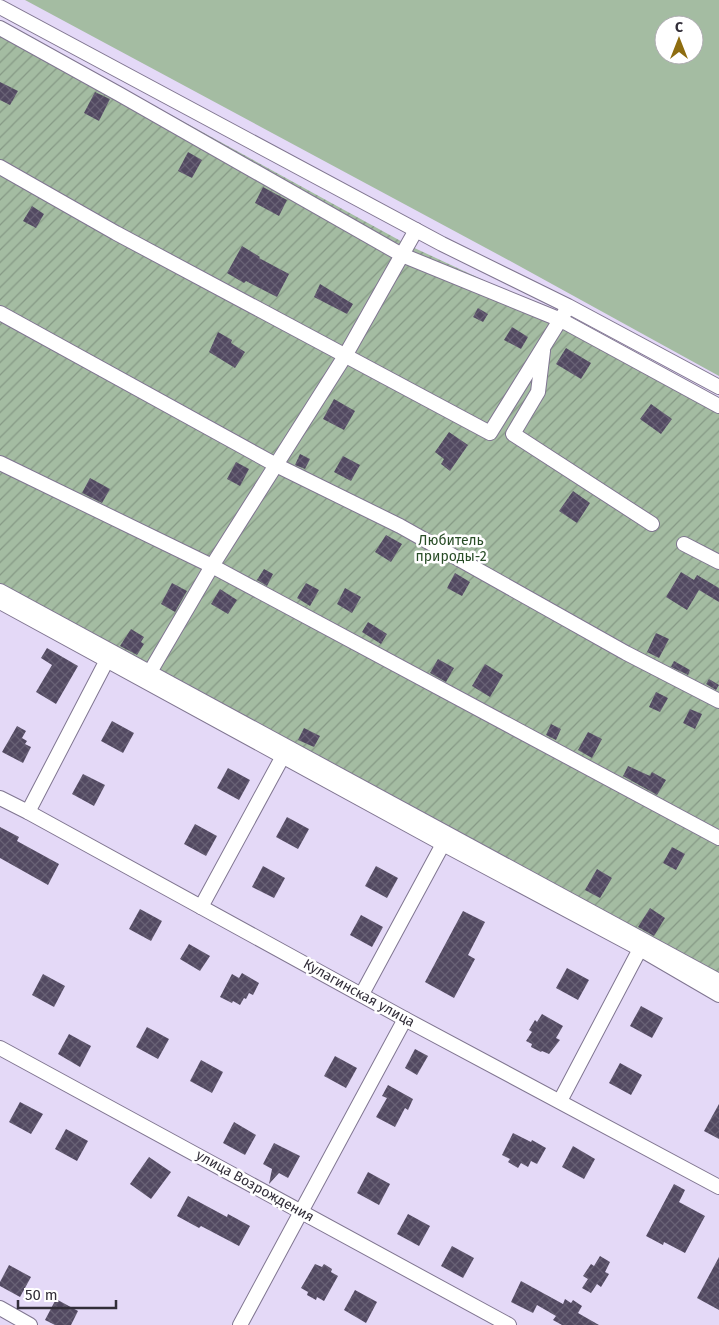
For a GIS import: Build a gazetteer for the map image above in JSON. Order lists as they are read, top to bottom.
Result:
{
  "streets": {
    "street": ["Кулагинская улица", "улица Возрождения"]
  },
  "parks": ["Любитель природы-2"],
  "scale_bar": "50 m",
  "north": "top"
}
